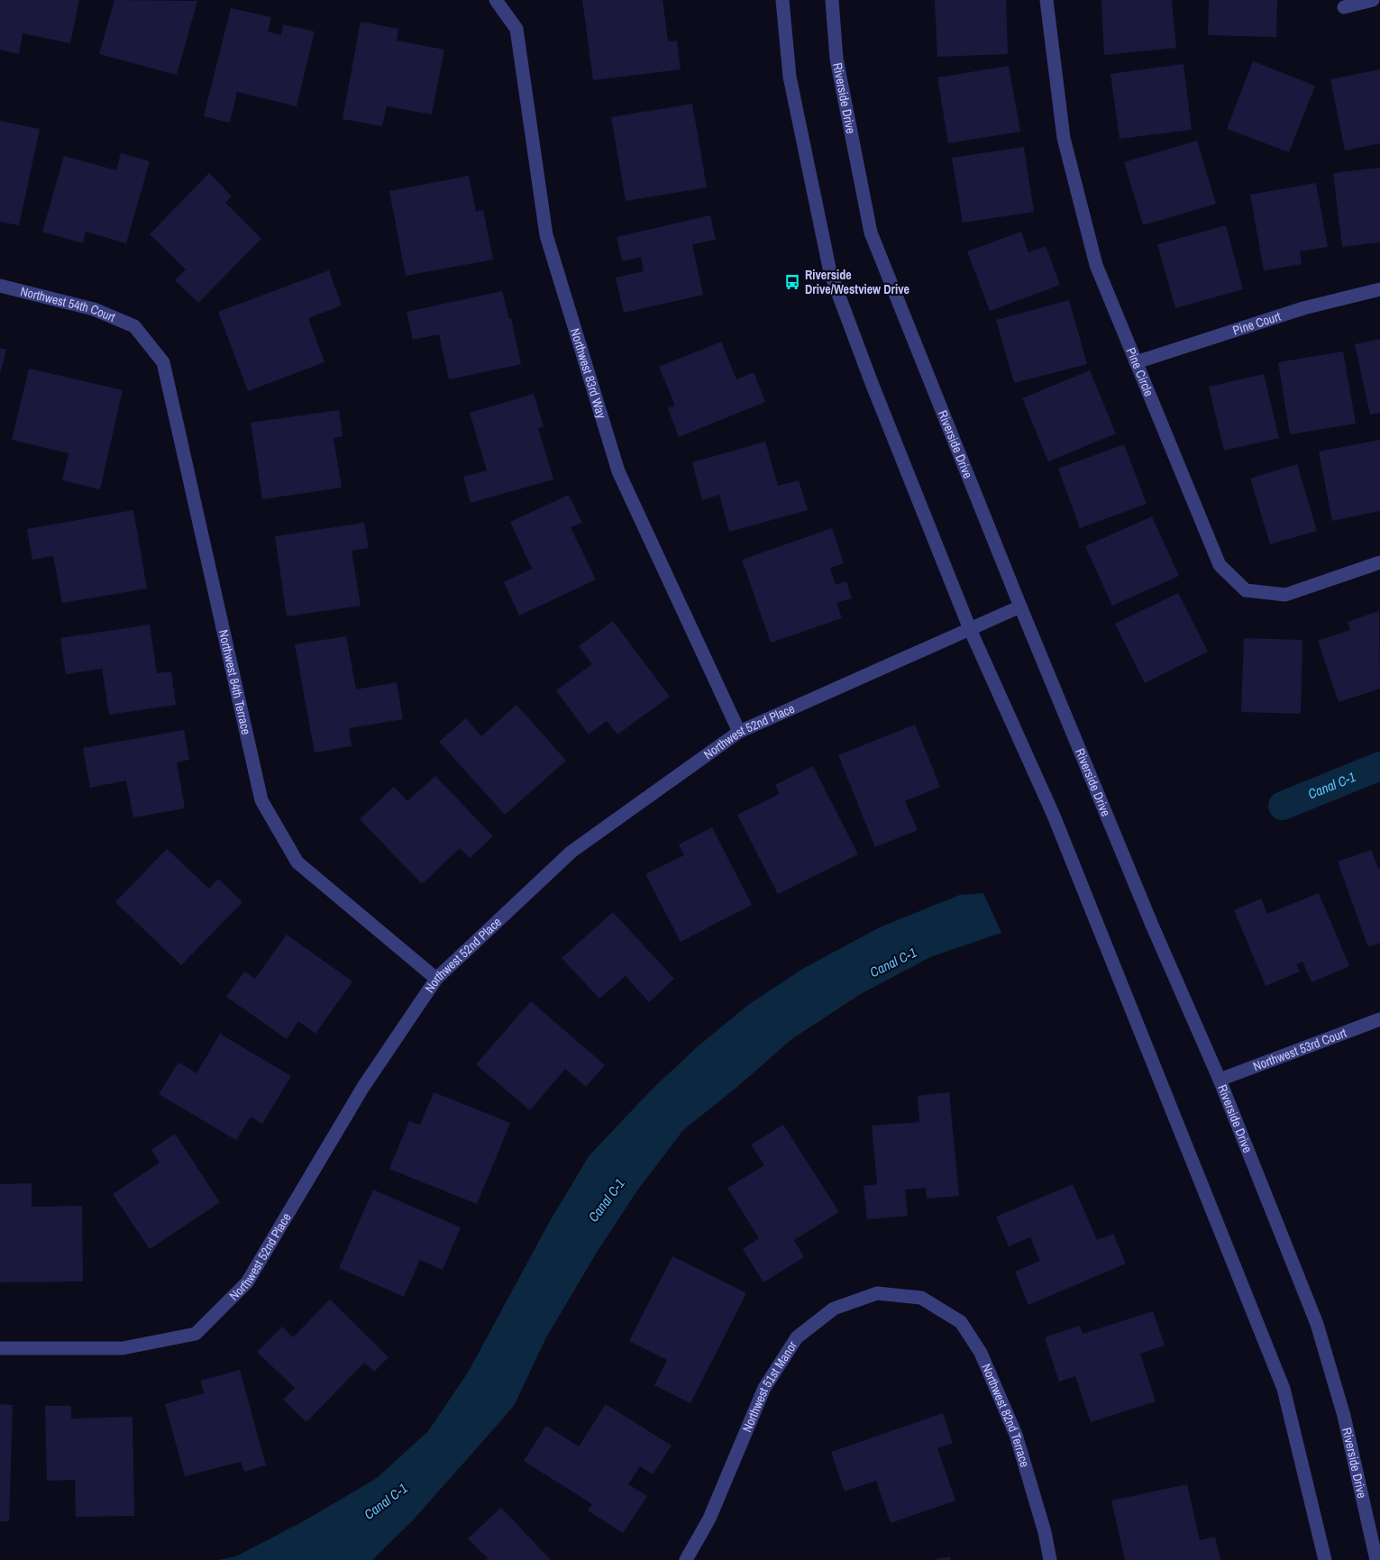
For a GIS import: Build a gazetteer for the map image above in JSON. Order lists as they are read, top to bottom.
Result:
{
  "streets": {
    "street": [
      "Riverside Drive",
      "Northwest 54th Court",
      "Pine Court",
      "Pine Circle",
      "Northwest 83rd Way",
      "Northwest 84th Terrace",
      "Northwest 52nd Place",
      "Northwest 53rd Court",
      "Northwest 51st Manor",
      "Northwest 82nd Terrace"
    ]
  },
  "crossings": [
    ["Riverside Drive", "Northwest 52nd Place"],
    ["Riverside Drive", "Northwest 53rd Court"],
    ["Northwest 54th Court", "Northwest 84th Terrace"],
    ["Pine Court", "Pine Circle"],
    ["Northwest 83rd Way", "Northwest 52nd Place"],
    ["Northwest 84th Terrace", "Northwest 52nd Place"],
    ["Northwest 51st Manor", "Northwest 82nd Terrace"]
  ],
  "water": ["Canal C-1"],
  "places": {
    "bus stop": ["Riverside Drive/Westview Drive"]
  }
}
